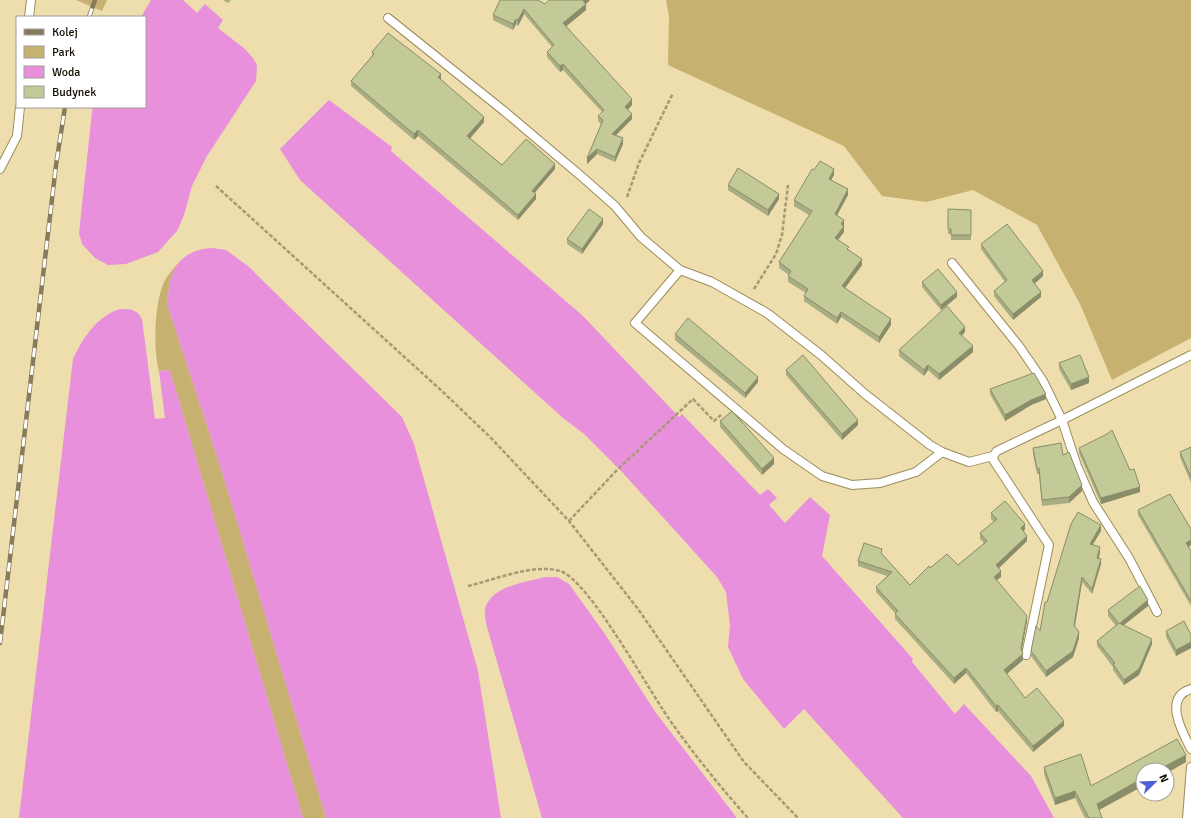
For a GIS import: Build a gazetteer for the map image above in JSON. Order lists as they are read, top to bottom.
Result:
{
  "legend": [
    "Kolej",
    "Park",
    "Woda",
    "Budynek"
  ],
  "north": "top right"
}
